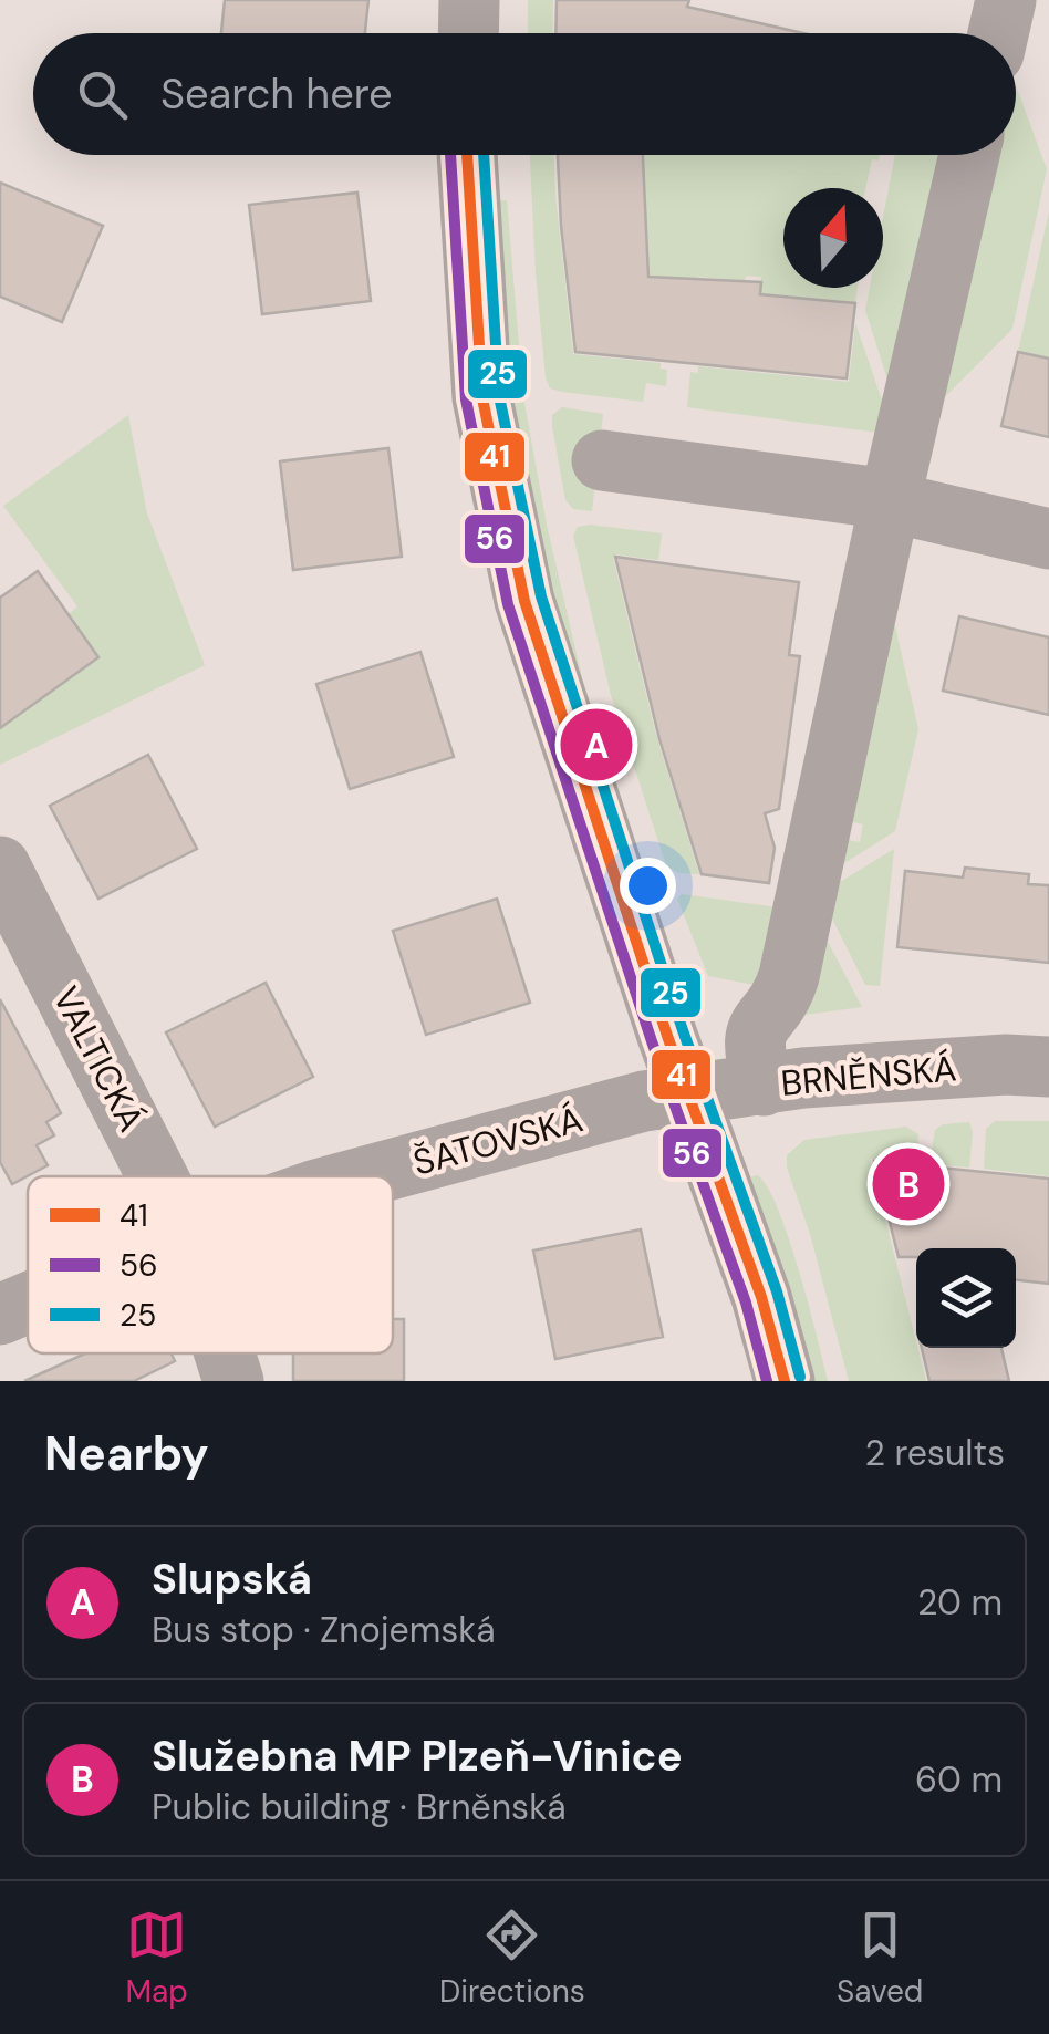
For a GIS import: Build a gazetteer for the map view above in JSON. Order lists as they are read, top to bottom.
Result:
{
  "streets": {
    "street": ["VALTICKÁ", "BRNĚNSKÁ", "ŠATOVSKÁ"]
  },
  "crossings": [
    ["BRNĚNSKÁ", "ŠATOVSKÁ"]
  ],
  "lines": ["transit line 41", "transit line 56", "transit line 25"],
  "legend": ["41", "56", "25"],
  "north": "top",
  "page": {
    "search": "Search here",
    "pins": ["A", "B"],
    "heading": ["Nearby", "2 results"],
    "list": [
      {
        "mark": "A",
        "name": "Slupská",
        "note": "Bus stop · Znojemská",
        "value": "20 m"
      },
      {
        "mark": "B",
        "name": "Služebna MP Plzeň-Vinice",
        "note": "Public building · Brněnská",
        "value": "60 m"
      }
    ],
    "nav": ["Map", "Directions", "Saved"]
  }
}
